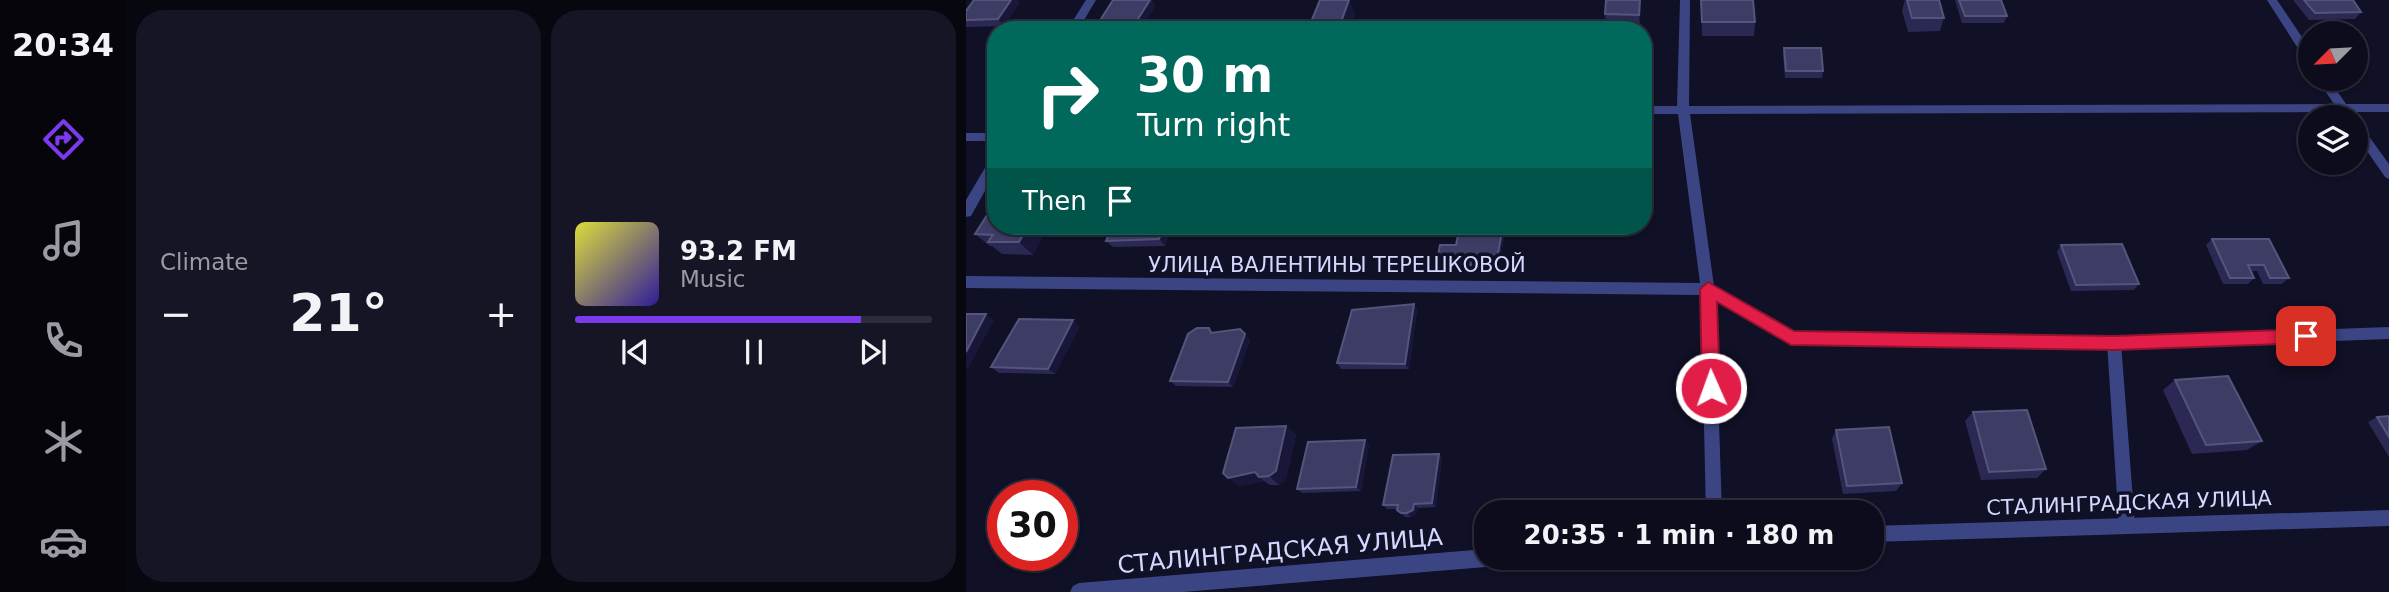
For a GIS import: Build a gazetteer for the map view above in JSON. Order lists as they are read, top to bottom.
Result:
{
  "streets": {
    "street": ["УЛИЦА ВАЛЕНТИНЫ ТЕРЕШКОВОЙ", "СТАЛИНГРАДСКАЯ УЛИЦА"]
  },
  "north": "bottom left",
  "page": {
    "tabs": "20:34",
    "tile": "Climate",
    "turn": ["30 m", "Turn right"],
    "then": "Then",
    "song": ["93.2 FM", "Music"],
    "heat": ["−", "21°", "+"],
    "limit": "30",
    "trip": "20:35 · 1 min · 180 m"
  }
}
